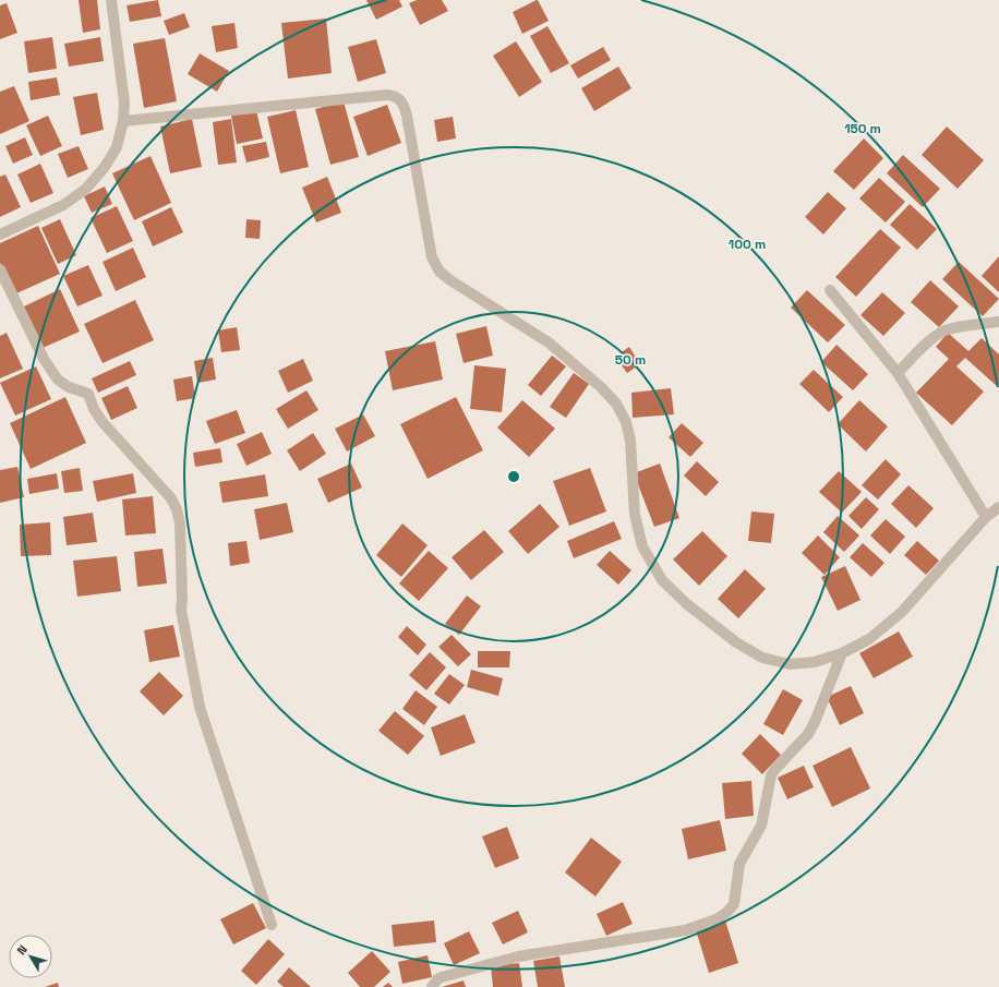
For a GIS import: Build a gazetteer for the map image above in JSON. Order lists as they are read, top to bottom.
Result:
{
  "north": "top left",
  "rings": ["150 m", "100 m", "50 m"]
}
